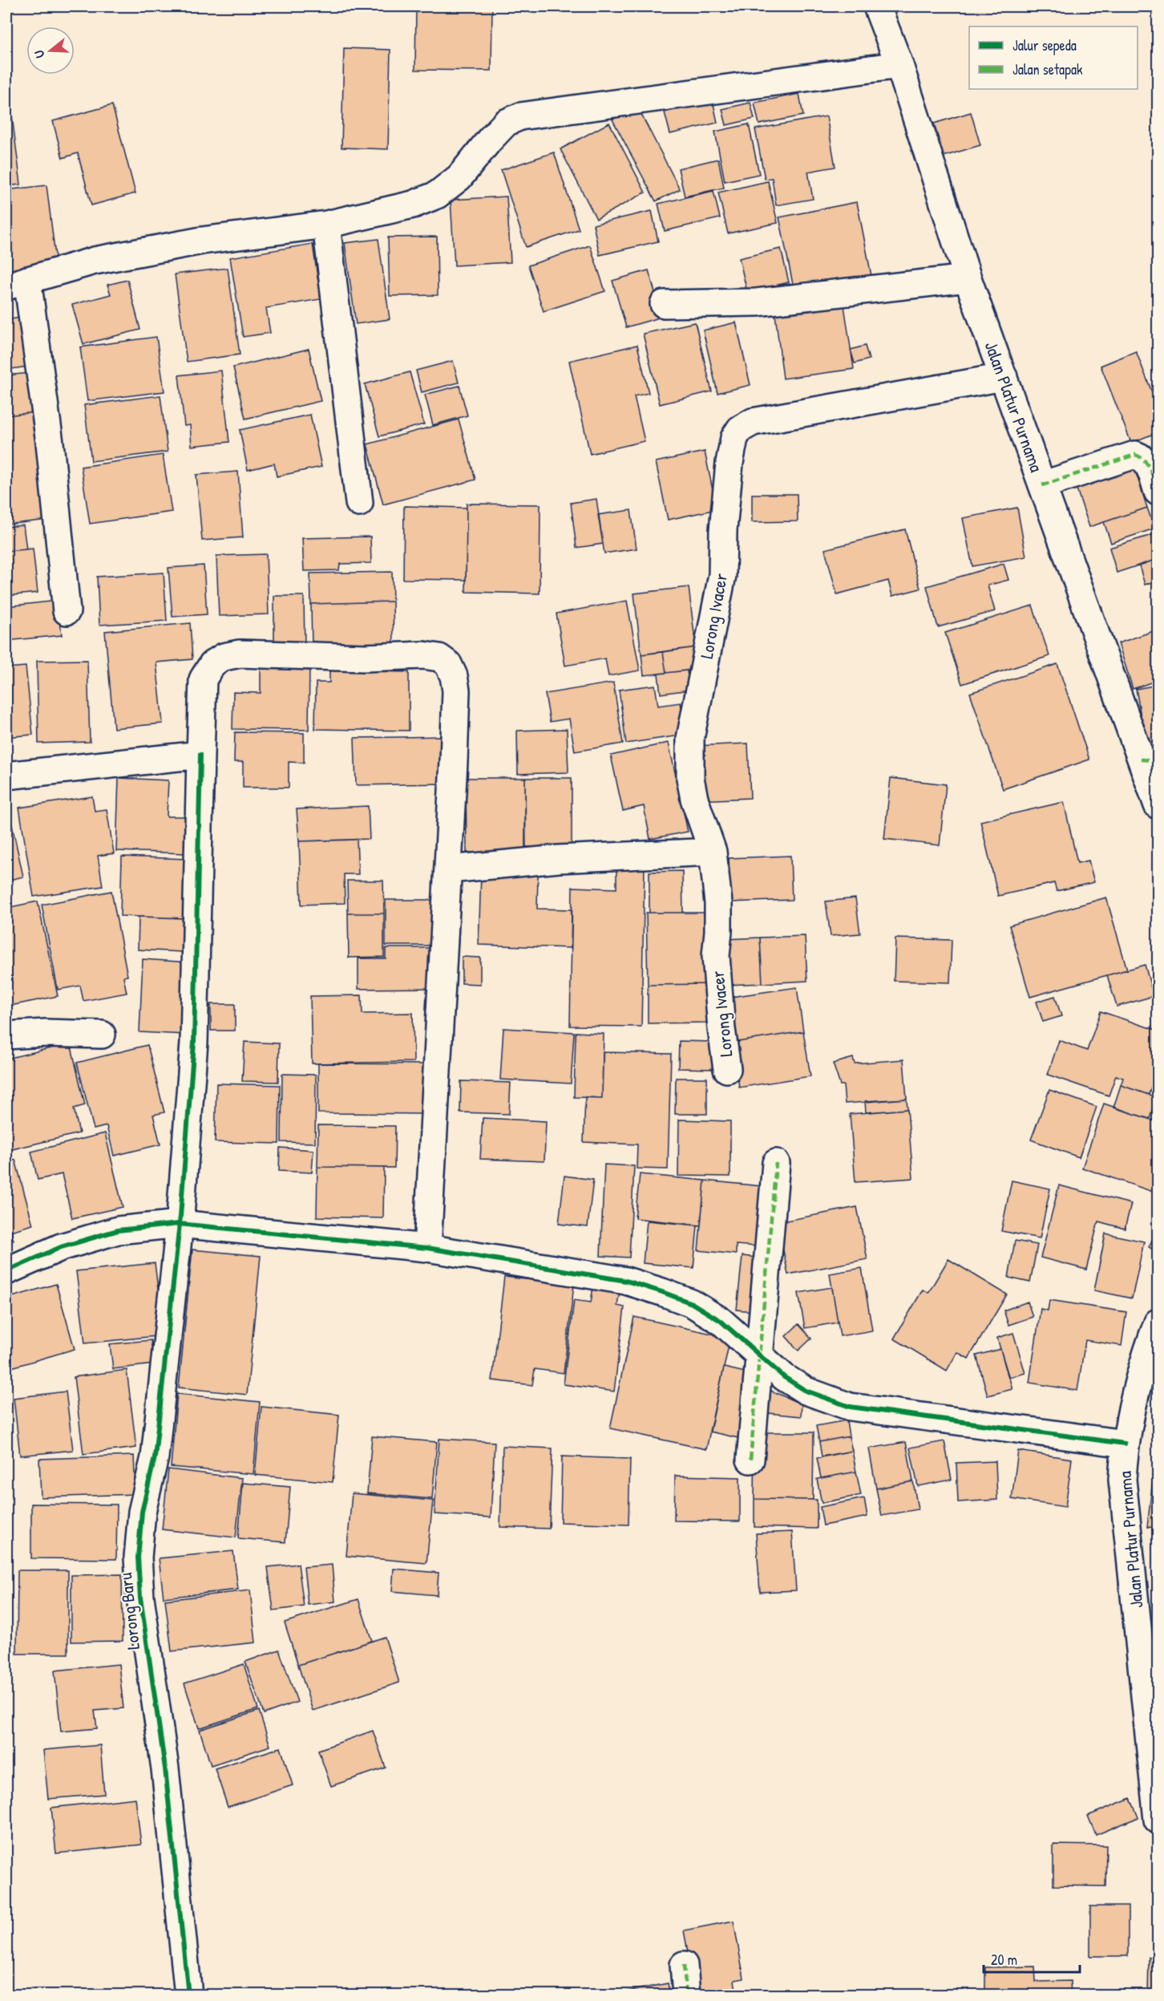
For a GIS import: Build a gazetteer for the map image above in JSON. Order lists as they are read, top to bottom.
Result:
{
  "streets": {
    "street": ["Jalan Platur Purnama", "Lorong Ivacer", "Lorong Baru"]
  },
  "crossings": [
    ["Jalan Platur Purnama", "Lorong Ivacer"]
  ],
  "legend": ["Jalur sepeda", "Jalan setapak"],
  "scale_bar": "20 m",
  "north": "left"
}
